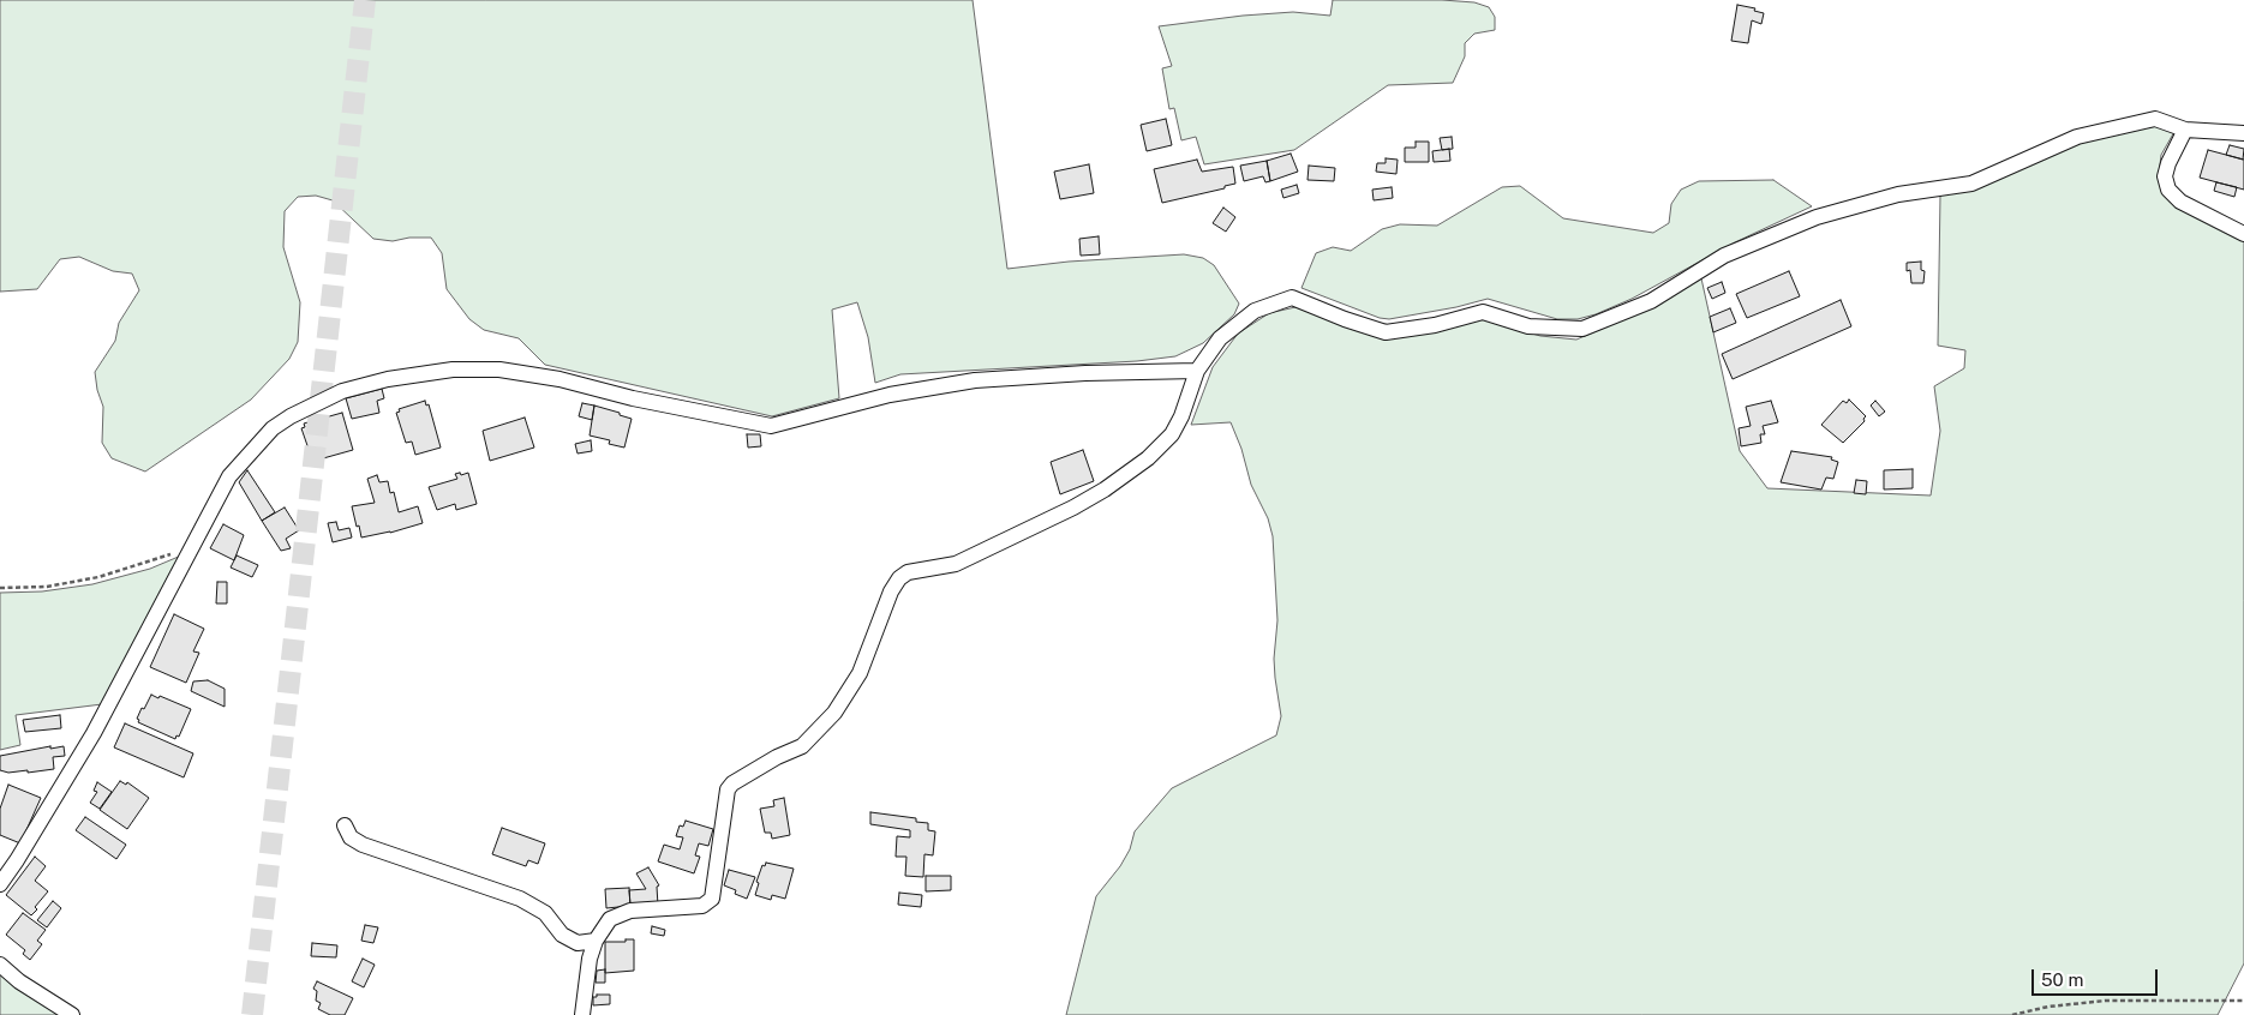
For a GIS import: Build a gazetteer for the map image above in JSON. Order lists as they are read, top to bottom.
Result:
{
  "scale_bar": "50 m"
}
